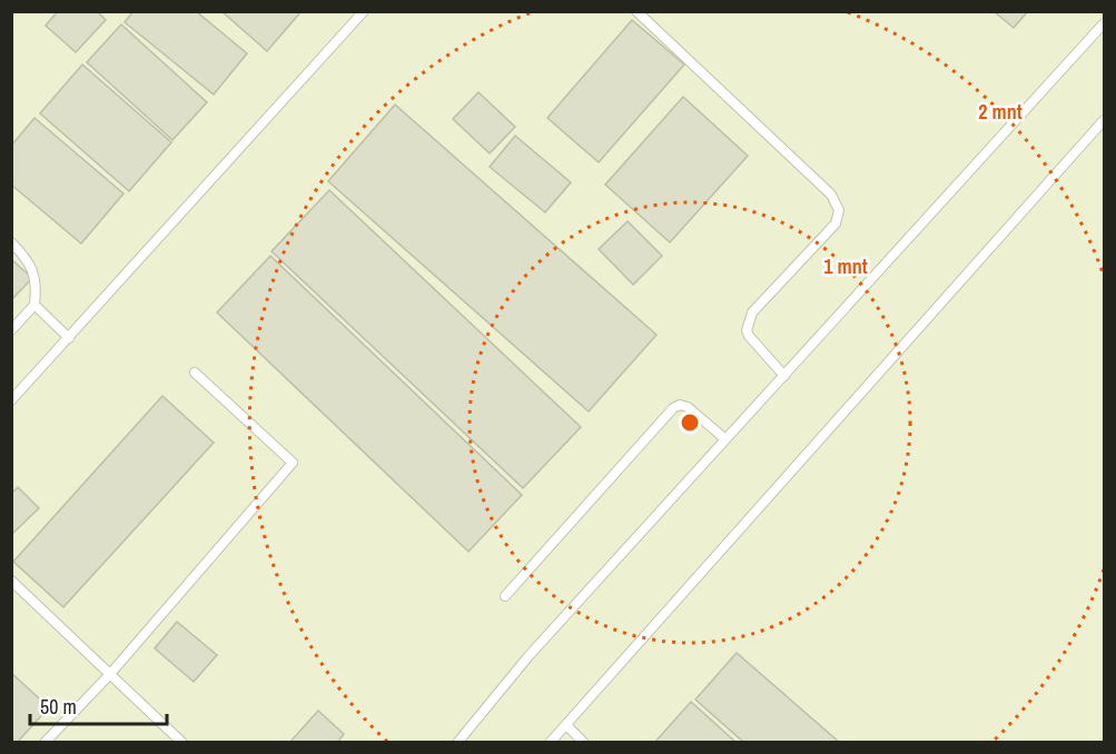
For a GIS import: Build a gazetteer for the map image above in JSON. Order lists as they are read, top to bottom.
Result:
{
  "scale_bar": "50 m",
  "rings": ["2 mnt", "1 mnt"]
}
